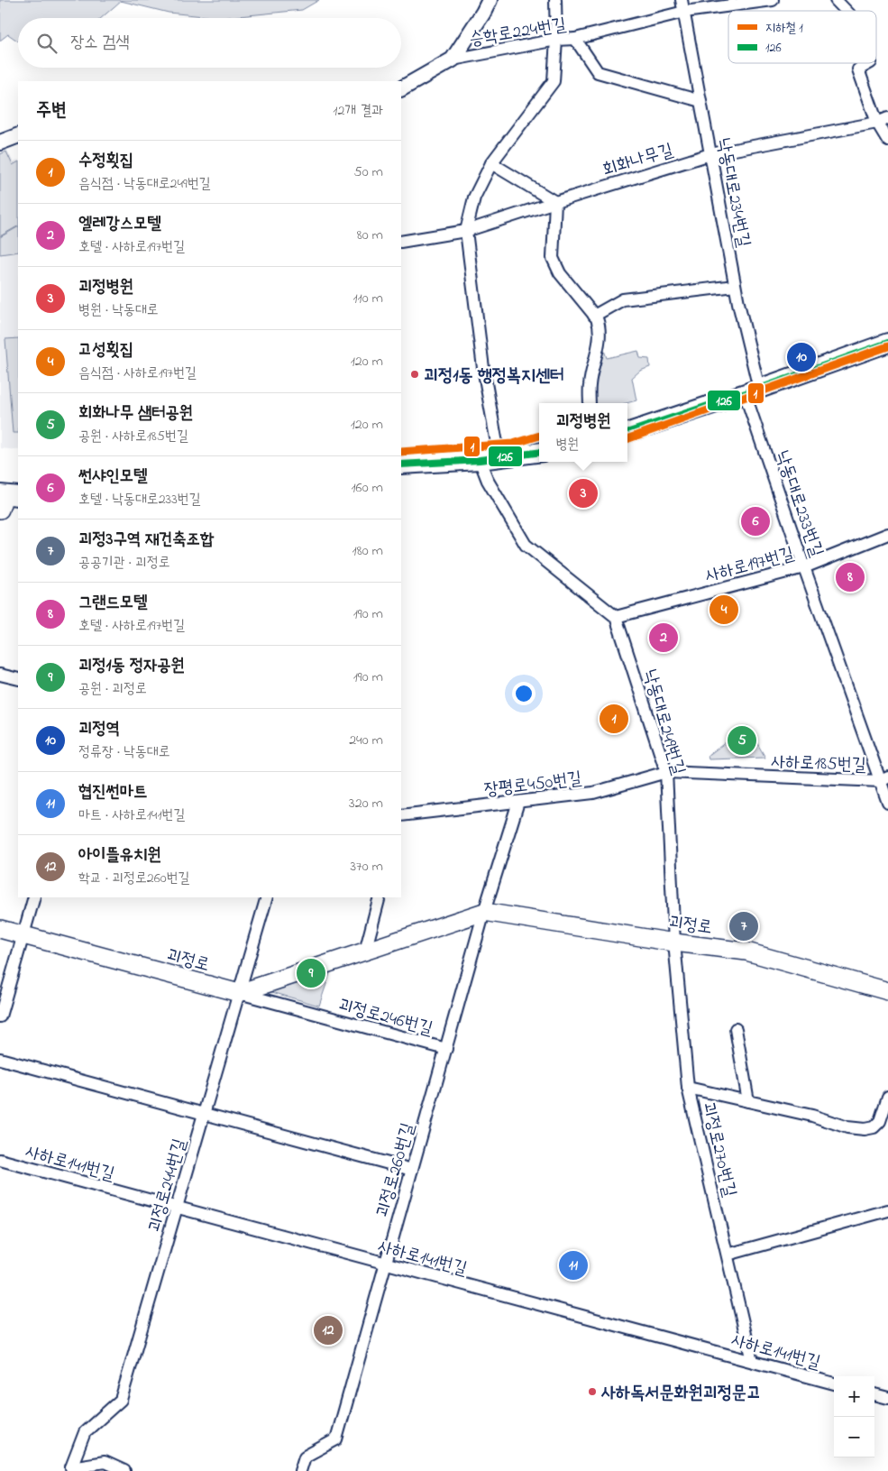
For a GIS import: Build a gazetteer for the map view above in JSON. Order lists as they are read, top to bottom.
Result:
{
  "streets": {
    "main road": ["괴정로"],
    "street": [
      "승학로224번길",
      "회화나무길",
      "낙동대로234번길",
      "낙동대로233번길",
      "사하로197번길",
      "낙동대로249번길",
      "사하로185번길",
      "장평로450번길",
      "괴정로246번길",
      "괴정로270번길",
      "사하로141번길",
      "괴정로260번길",
      "괴정로244번길"
    ]
  },
  "crossings": [
    ["승학로224번길", "낙동대로234번길"],
    ["회화나무길", "낙동대로234번길"],
    ["낙동대로234번길", "낙동대로233번길"],
    ["낙동대로233번길", "사하로197번길"],
    ["낙동대로233번길", "사하로185번길"],
    ["사하로197번길", "낙동대로249번길"],
    ["낙동대로249번길", "사하로185번길"],
    ["낙동대로249번길", "장평로450번길"],
    ["낙동대로249번길", "괴정로"],
    ["낙동대로249번길", "괴정로270번길"],
    ["사하로185번길", "장평로450번길"],
    ["괴정로", "괴정로246번길"],
    ["괴정로", "괴정로270번길"],
    ["괴정로", "괴정로260번길"],
    ["괴정로", "괴정로244번길"],
    ["괴정로246번길", "괴정로260번길"],
    ["괴정로246번길", "괴정로244번길"],
    ["괴정로270번길", "사하로141번길"],
    ["사하로141번길", "괴정로260번길"],
    ["사하로141번길", "괴정로244번길"]
  ],
  "places": ["괴정1동 행정복지센터", "사하독서문화원괴정문고"],
  "lines": ["transit line 126", "metro line 1"],
  "legend": ["지하철 1", "126"],
  "page": {
    "search": "장소 검색",
    "heading": ["주변", "12개 결과"],
    "list": [
      {
        "mark": "1",
        "name": "수정횟집",
        "note": "음식점 · 낙동대로249번길",
        "value": "50 m"
      },
      {
        "mark": "2",
        "name": "엘레강스모텔",
        "note": "호텔 · 사하로197번길",
        "value": "80 m"
      },
      {
        "mark": "3",
        "name": "괴정병원",
        "note": "병원 · 낙동대로",
        "value": "110 m"
      },
      {
        "mark": "4",
        "name": "고성횟집",
        "note": "음식점 · 사하로197번길",
        "value": "120 m"
      },
      {
        "mark": "5",
        "name": "회화나무 샘터공원",
        "note": "공원 · 사하로185번길",
        "value": "120 m"
      },
      {
        "mark": "6",
        "name": "썬샤인모텔",
        "note": "호텔 · 낙동대로233번길",
        "value": "160 m"
      },
      {
        "mark": "7",
        "name": "괴정3구역 재건축조합",
        "note": "공공기관 · 괴정로",
        "value": "180 m"
      },
      {
        "mark": "8",
        "name": "그랜드모텔",
        "note": "호텔 · 사하로197번길",
        "value": "190 m"
      },
      {
        "mark": "9",
        "name": "괴정1동 정자공원",
        "note": "공원 · 괴정로",
        "value": "190 m"
      },
      {
        "mark": "10",
        "name": "괴정역",
        "note": "정류장 · 낙동대로",
        "value": "240 m"
      },
      {
        "mark": "11",
        "name": "협진썬마트",
        "note": "마트 · 사하로141번길",
        "value": "320 m"
      },
      {
        "mark": "12",
        "name": "아이뜰유치원",
        "note": "학교 · 괴정로260번길",
        "value": "370 m"
      }
    ],
    "pins": [
      "10",
      "3",
      "6",
      "8",
      "4",
      "2",
      "1",
      "5",
      "7",
      "9",
      "11",
      "12"
    ],
    "popup": ["괴정병원", "병원"],
    "map_buttons": ["+", "−"]
  }
}
